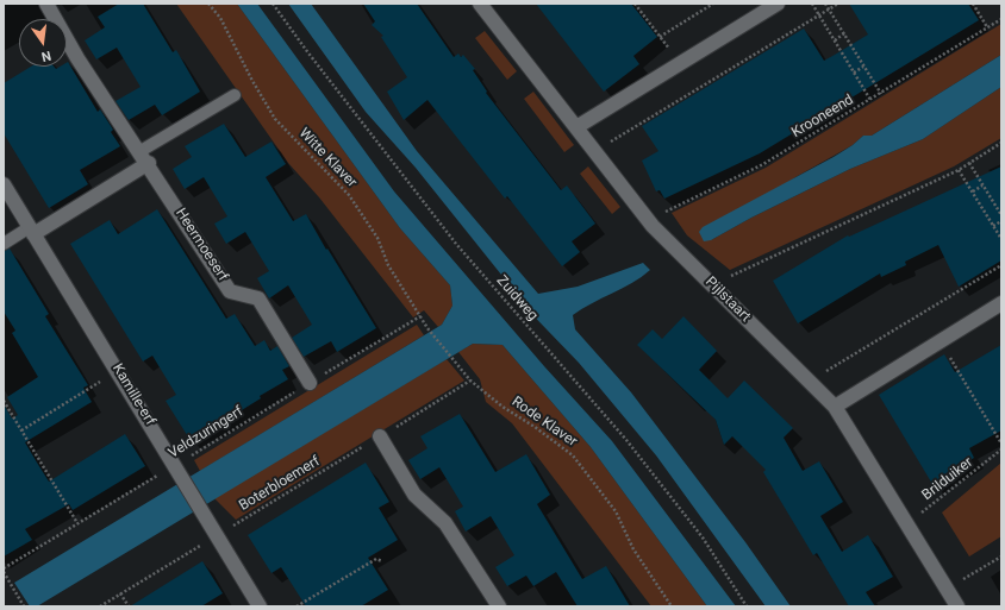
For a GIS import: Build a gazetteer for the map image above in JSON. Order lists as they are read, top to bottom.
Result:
{
  "streets": {
    "street": ["Heermoeserf", "Pijlstaart", "Kamille-erf"],
    "path": [
      "Krooneend",
      "Witte Klaver",
      "Zuidweg",
      "Rode Klaver",
      "Veldzuringerf",
      "Brilduiker",
      "Boterbloemerf"
    ]
  },
  "crossings": [
    ["Krooneend", "Pijlstaart"],
    ["Witte Klaver", "Rode Klaver"],
    ["Witte Klaver", "Veldzuringerf"],
    ["Heermoeserf", "Veldzuringerf"],
    ["Pijlstaart", "Brilduiker"],
    ["Kamille-erf", "Veldzuringerf"],
    ["Kamille-erf", "Boterbloemerf"],
    ["Rode Klaver", "Boterbloemerf"]
  ],
  "north": "bottom"
}
